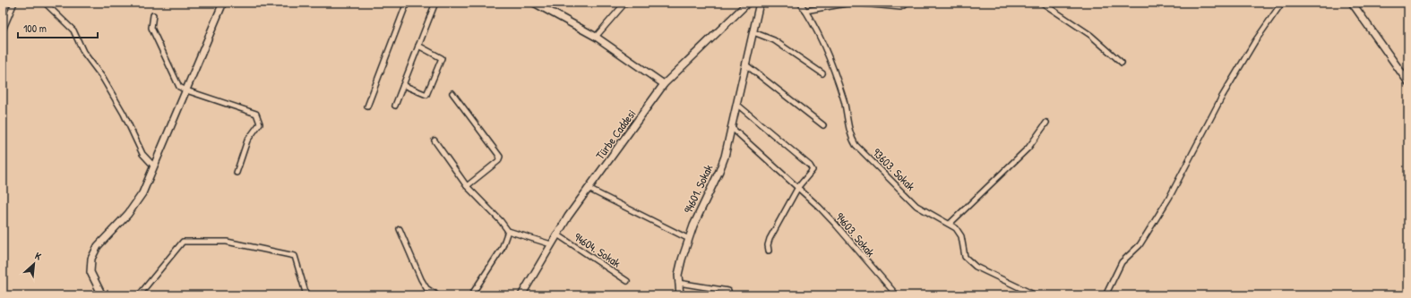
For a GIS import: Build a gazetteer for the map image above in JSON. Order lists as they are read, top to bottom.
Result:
{
  "streets": {
    "street": [
      "Türbe Caddesi",
      "93603. Sokak",
      "94601. Sokak",
      "94603. Sokak",
      "94604. Sokak"
    ]
  },
  "crossings": [
    ["Türbe Caddesi", "94604. Sokak"],
    ["94601. Sokak", "94603. Sokak"]
  ],
  "scale_bar": "100 m",
  "north": "top right"
}
